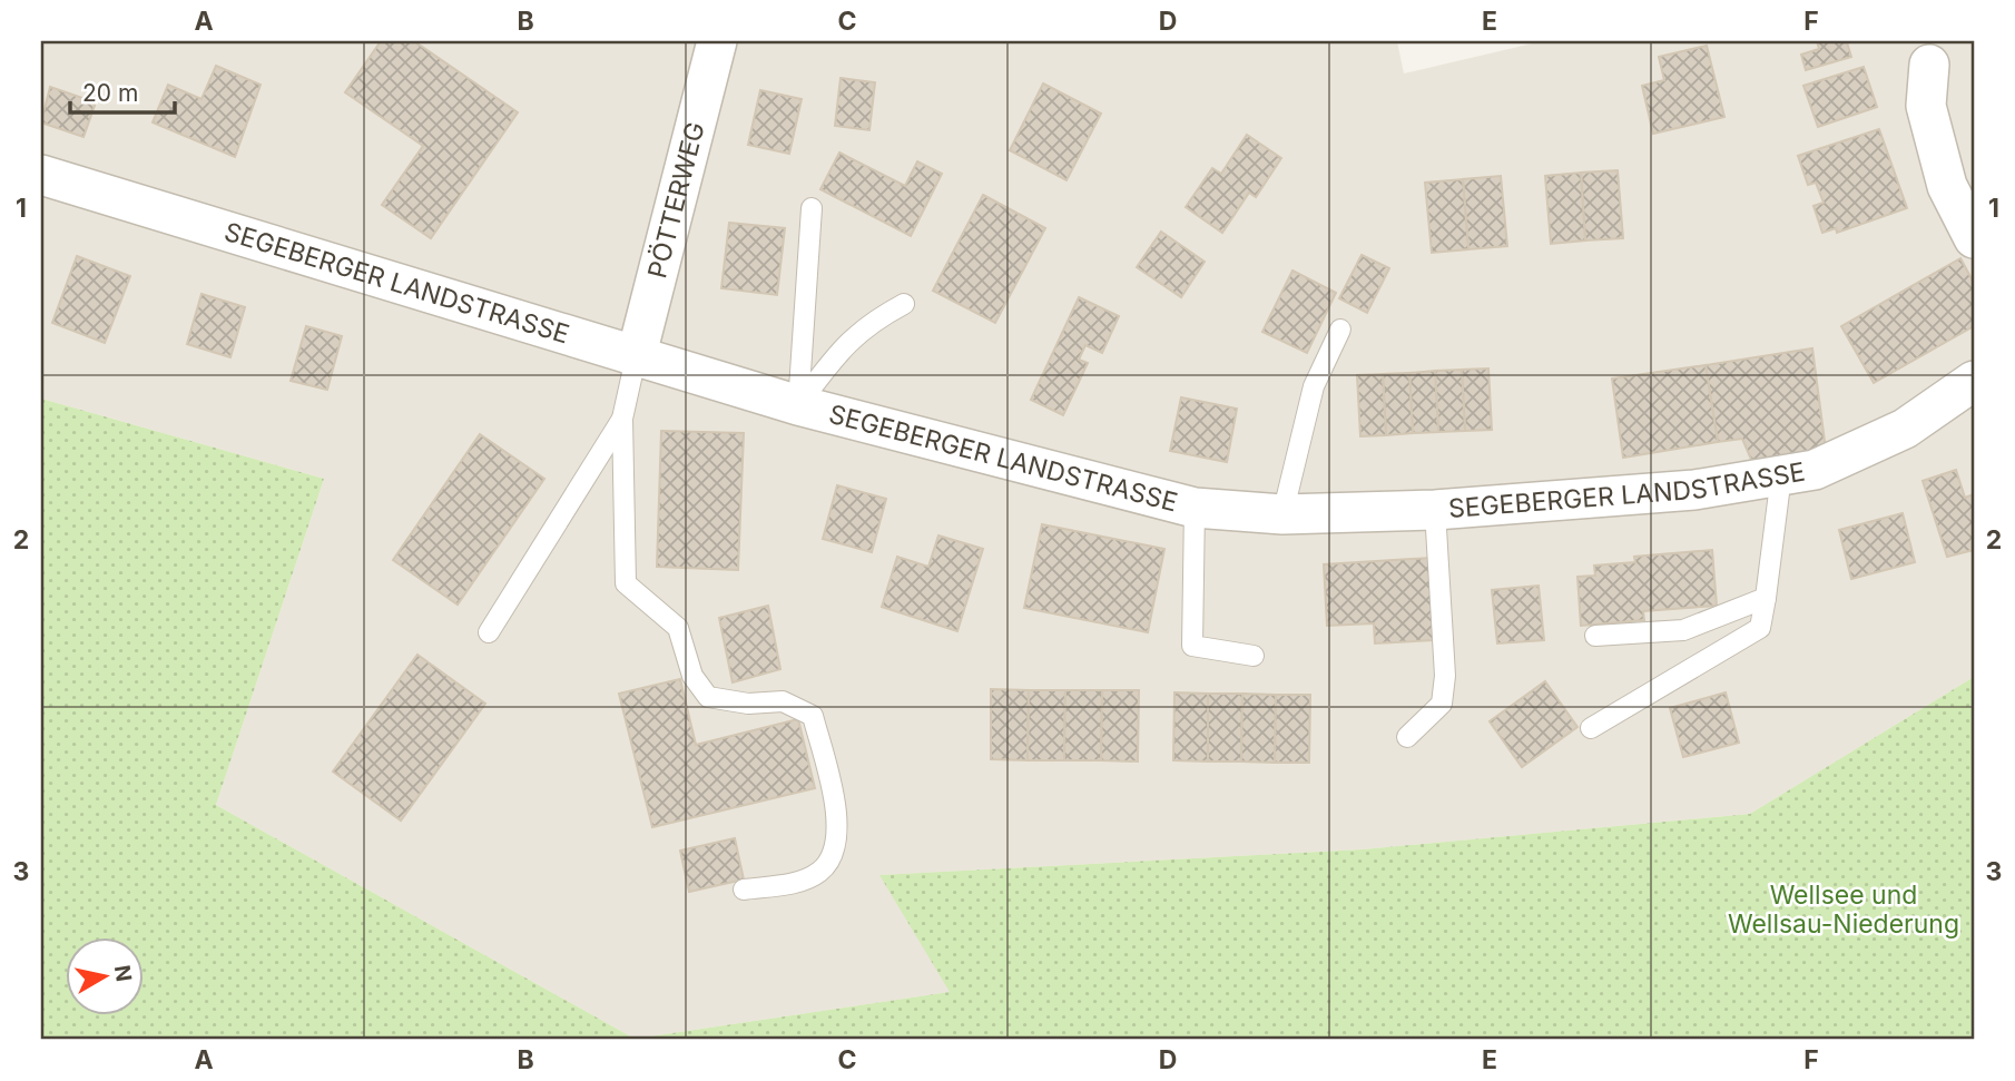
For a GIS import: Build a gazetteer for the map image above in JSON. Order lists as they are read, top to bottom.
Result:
{
  "streets": {
    "street": ["PÖTTERWEG", "SEGEBERGER LANDSTRASSE"]
  },
  "crossings": [
    ["PÖTTERWEG", "SEGEBERGER LANDSTRASSE"]
  ],
  "parks": ["Wellsee und Wellsau-Niederung"],
  "scale_bar": "20 m",
  "north": "right",
  "grid": {
    "columns": [
      "A",
      "B",
      "C",
      "D",
      "E",
      "F"
    ],
    "rows": ["1", "2", "3"]
  }
}
